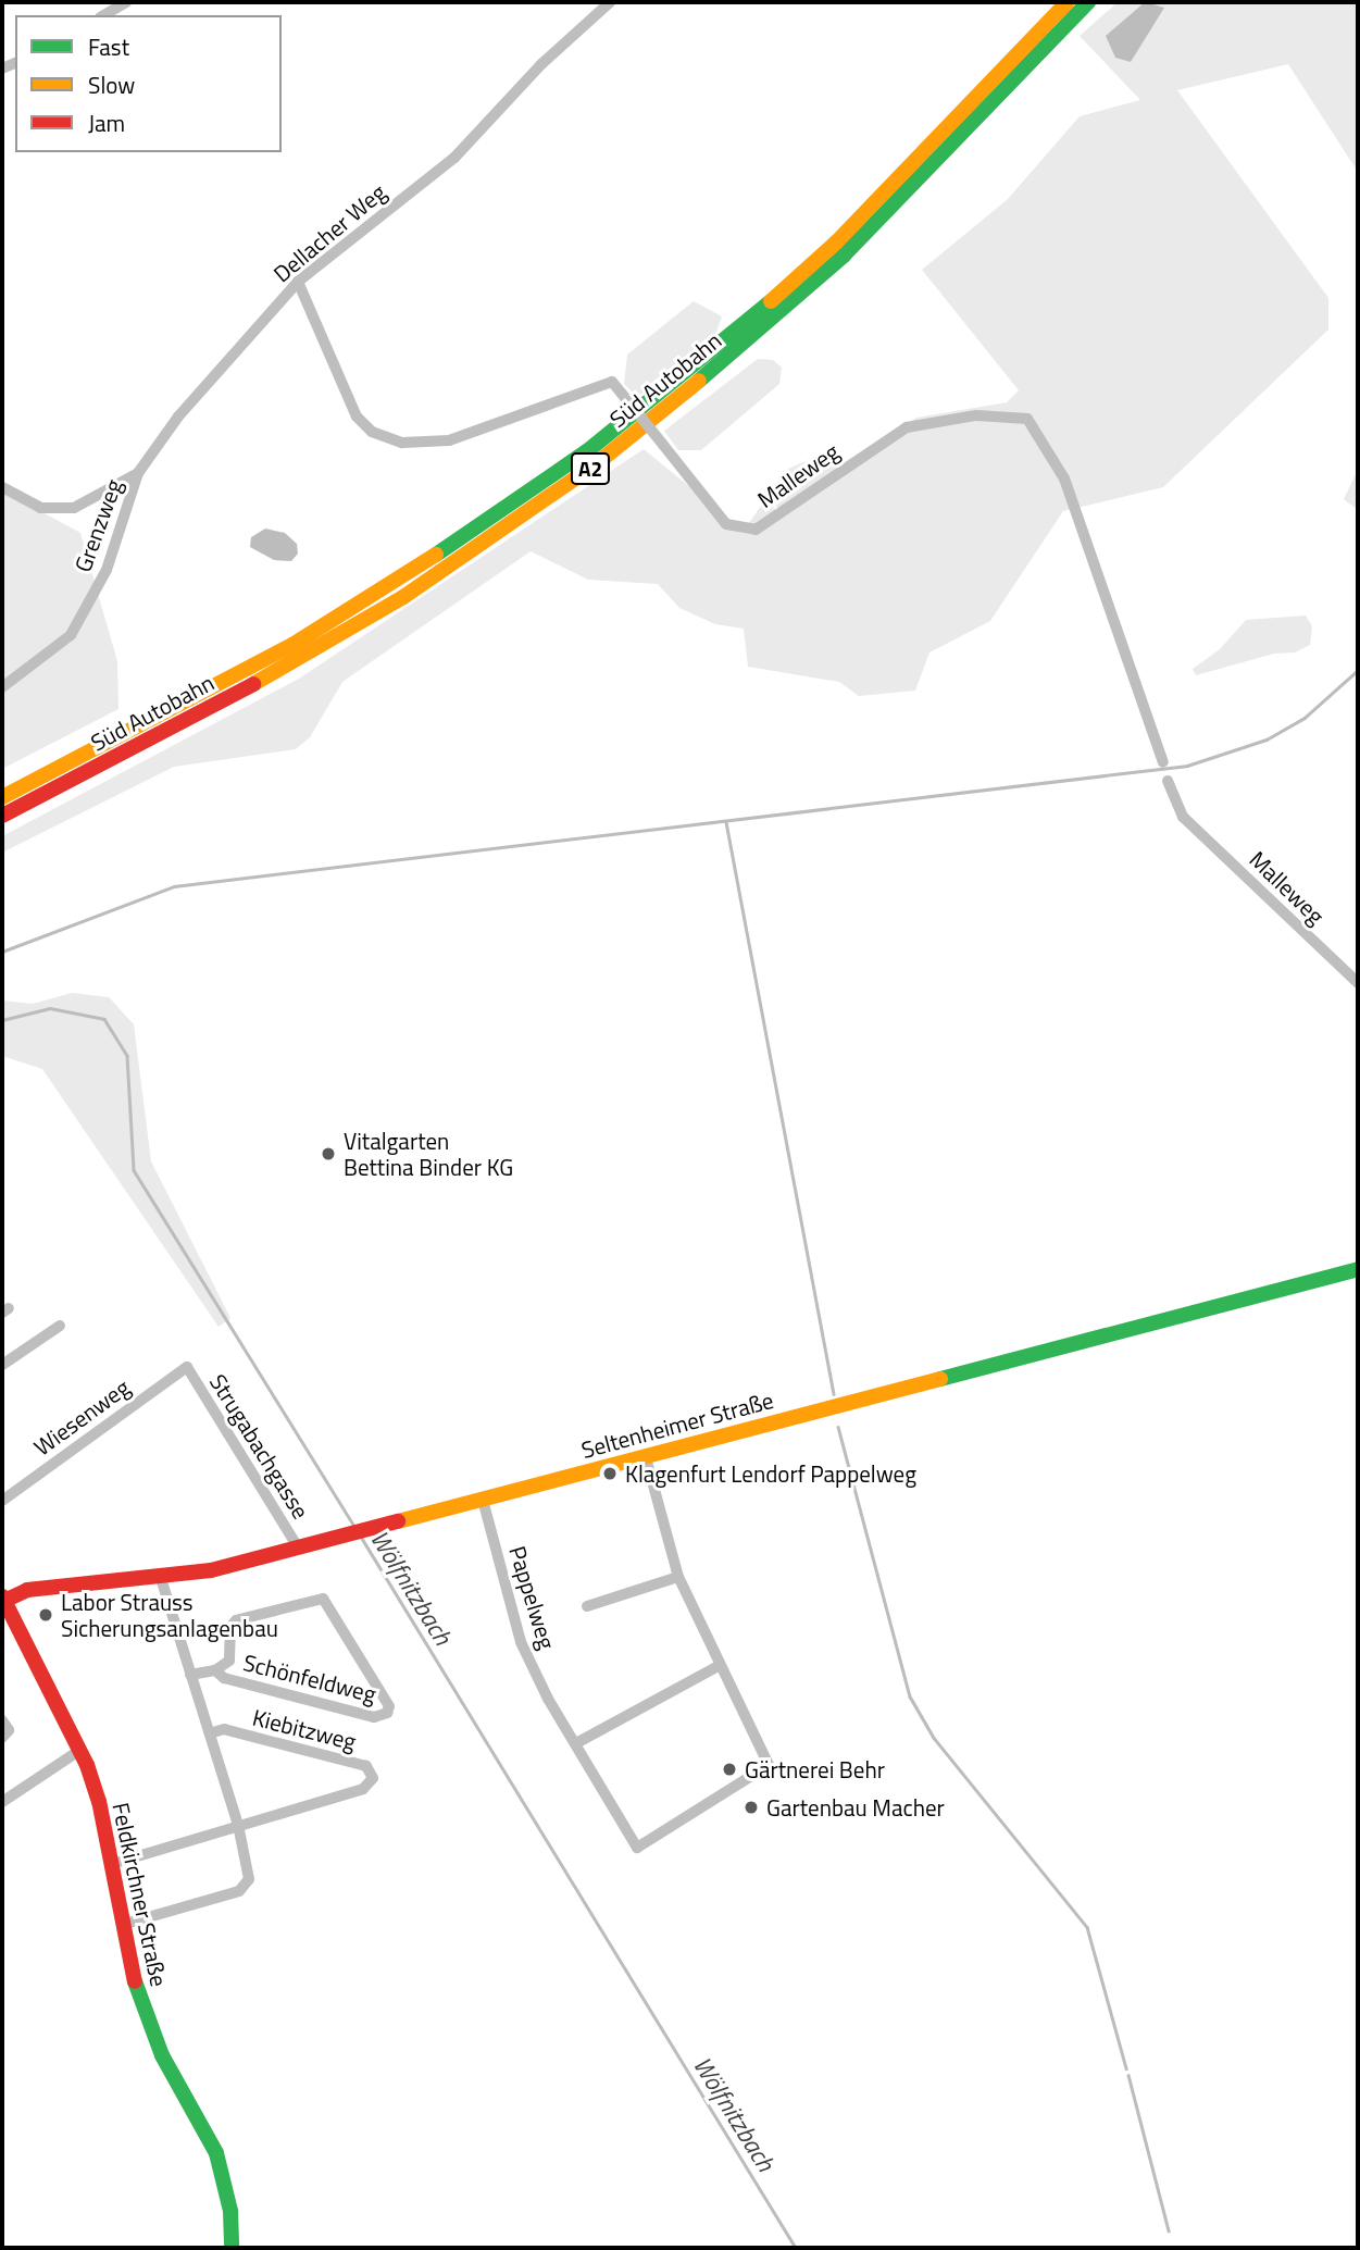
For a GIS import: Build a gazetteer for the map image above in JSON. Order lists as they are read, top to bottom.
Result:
{
  "streets": {
    "main road": [
      "Süd Autobahn",
      "A2",
      "Seltenheimer Straße",
      "Feldkirchner Straße"
    ],
    "street": [
      "Dellacher Weg",
      "Malleweg",
      "Grenzweg",
      "Wiesenweg",
      "Strugabachgasse",
      "Pappelweg",
      "Schönfeldweg",
      "Kiebitzweg"
    ]
  },
  "crossings": [
    ["Dellacher Weg", "Malleweg"],
    ["Dellacher Weg", "Grenzweg"],
    ["Wiesenweg", "Strugabachgasse"],
    ["Seltenheimer Straße", "Strugabachgasse"],
    ["Seltenheimer Straße", "Pappelweg"],
    ["Seltenheimer Straße", "Feldkirchner Straße"]
  ],
  "water": ["Wölfnitzbach"],
  "places": [
    "Vitalgarten Bettina Binder KG",
    "Klagenfurt Lendorf Pappelweg",
    "Labor Strauss Sicherungsanlagenbau",
    "Gärtnerei Behr",
    "Gartenbau Macher"
  ],
  "legend": ["Fast", "Slow", "Jam"]
}
